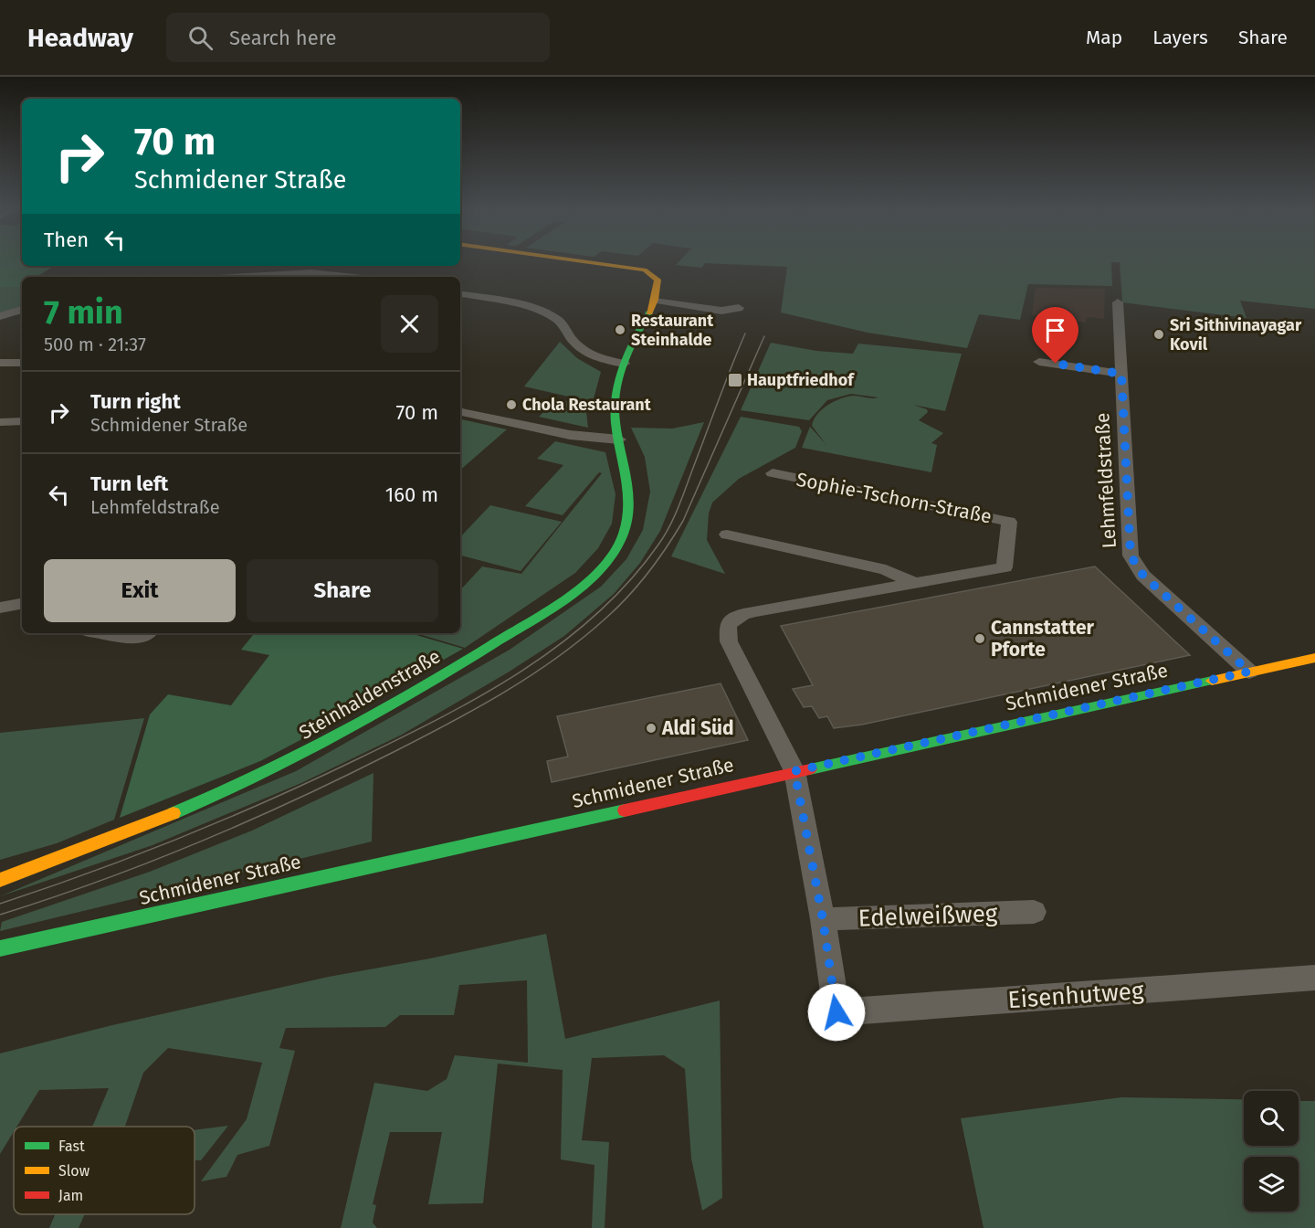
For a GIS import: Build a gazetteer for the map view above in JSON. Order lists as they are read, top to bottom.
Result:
{
  "streets": {
    "street": [
      "Lehmfeldstraße",
      "Sophie-Tschorn-Straße",
      "Schmidener Straße",
      "Steinhaldenstraße",
      "Edelweißweg",
      "Eisenhutweg"
    ]
  },
  "crossings": [
    ["Lehmfeldstraße", "Schmidener Straße"],
    ["Sophie-Tschorn-Straße", "Schmidener Straße"],
    ["Edelweißweg", "Eisenhutweg"]
  ],
  "places": {
    "other": [
      "Restaurant Steinhalde",
      "Sri Sithivinayagar Kovil",
      "Chola Restaurant",
      "Cannstatter Pforte",
      "Aldi Süd"
    ],
    "transit": ["Hauptfriedhof"]
  },
  "legend": ["Fast", "Slow", "Jam"],
  "page": {
    "header": "Headway",
    "search": "Search here",
    "nav": ["Map", "Layers", "Share"],
    "turn": ["70 m", "Schmidener Straße"],
    "then": "Then",
    "heading": ["7 min", "500 m · 21:37"],
    "list": [
      {
        "name": "Turn right",
        "note": "Schmidener Straße",
        "value": "70 m"
      },
      {
        "name": "Turn left",
        "note": "Lehmfeldstraße",
        "value": "160 m"
      }
    ],
    "buttons": ["Exit", "Share"]
  }
}
